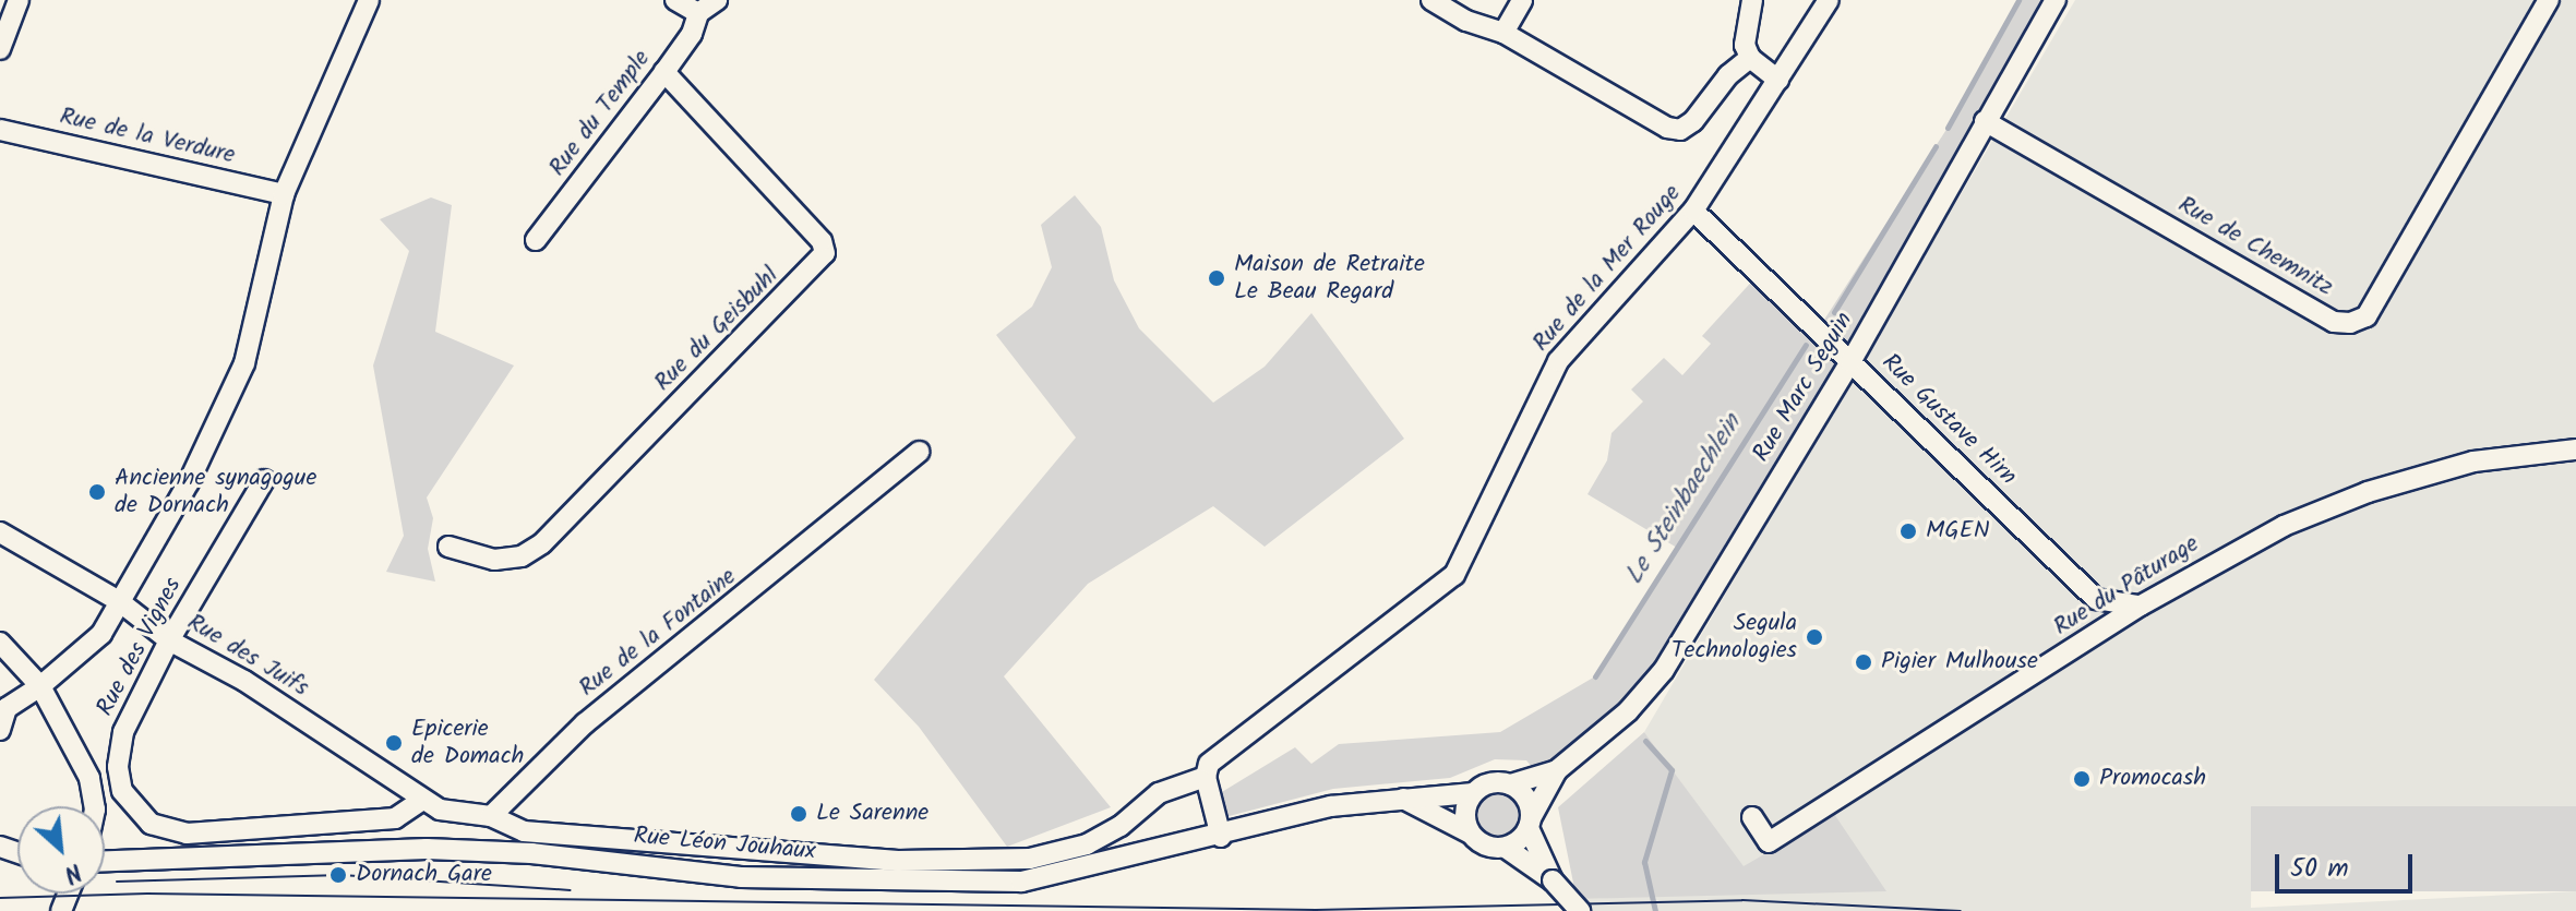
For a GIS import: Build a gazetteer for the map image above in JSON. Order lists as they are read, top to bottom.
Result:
{
  "streets": {
    "street": [
      "Rue du Temple",
      "Rue de la Verdure",
      "Rue de Chemnitz",
      "Rue de la Mer Rouge",
      "Rue du Geisbuhl",
      "Rue Marc Seguin",
      "Rue Gustave Hirn",
      "Rue du Pâturage",
      "Rue de la Fontaine",
      "Rue des Vignes",
      "Rue des Juifs",
      "Rue Léon Jouhaux"
    ]
  },
  "crossings": [
    ["Rue du Temple", "Rue du Geisbuhl"],
    ["Rue de Chemnitz", "Rue Marc Seguin"],
    ["Rue de la Mer Rouge", "Rue Gustave Hirn"],
    ["Rue Marc Seguin", "Rue Gustave Hirn"],
    ["Rue Marc Seguin", "Rue Léon Jouhaux"],
    ["Rue des Vignes", "Rue des Juifs"]
  ],
  "water": ["Le Steinbaechlein"],
  "places": [
    "Maison de Retraite Le Beau Regard",
    "Ancienne synagogue de Dornach",
    "MGEN",
    "Segula Technologies",
    "Pigier Mulhouse",
    "Epicerie de Domach",
    "Promocash",
    "Le Sarenne",
    "Dornach Gare"
  ],
  "scale_bar": "50 m",
  "north": "bottom right"
}
